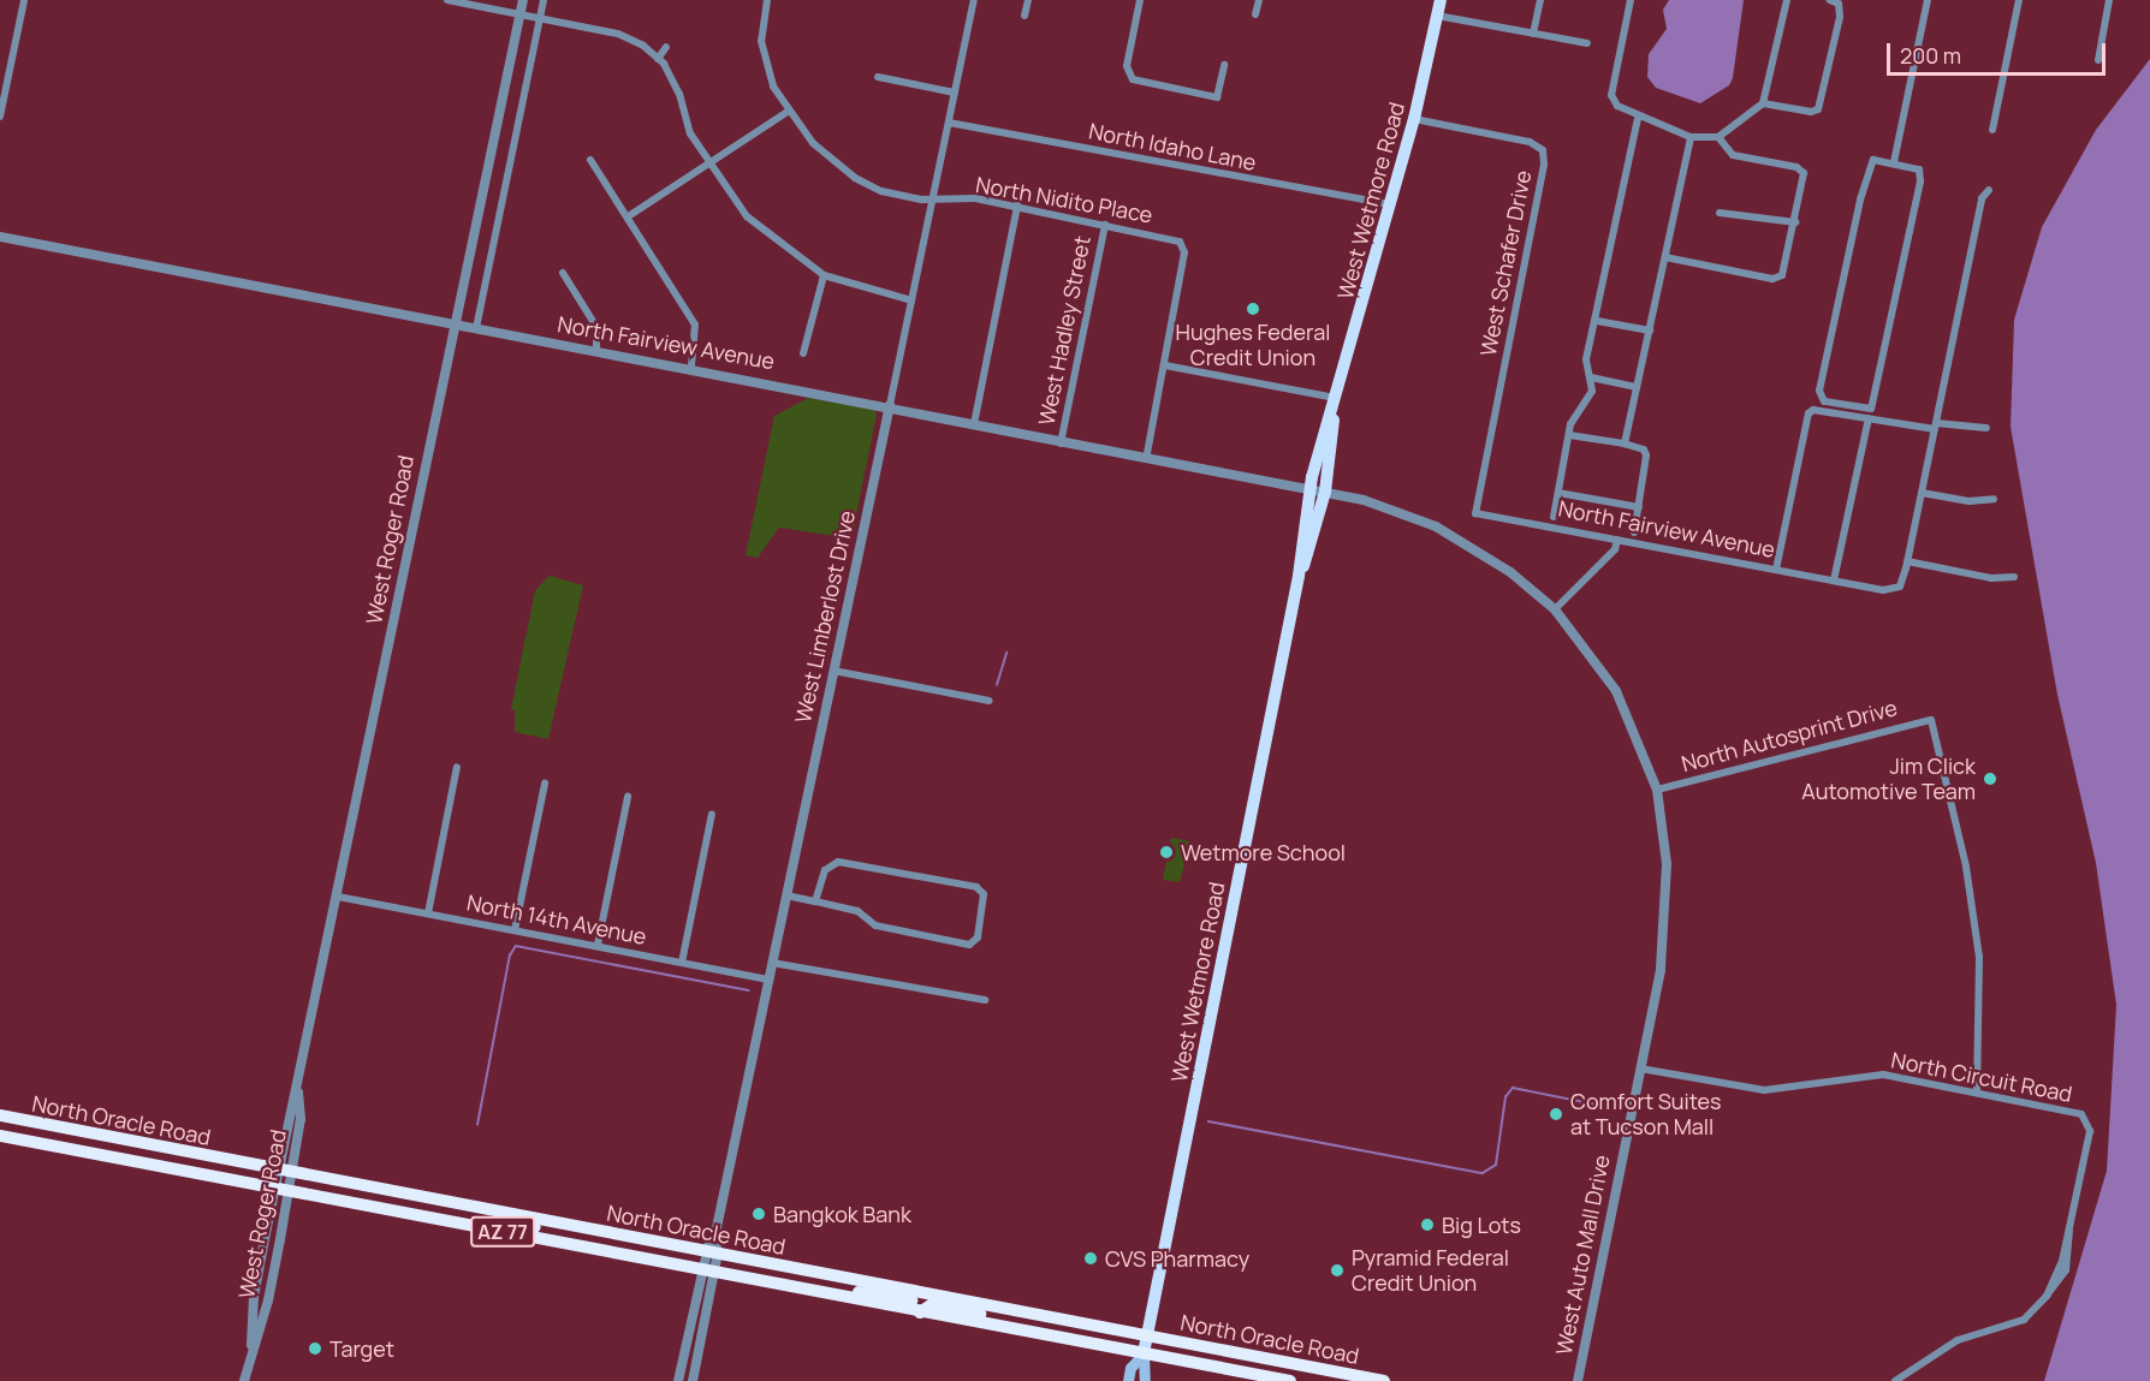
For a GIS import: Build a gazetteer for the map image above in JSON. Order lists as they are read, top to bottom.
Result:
{
  "streets": {
    "highway": ["North Oracle Road", "AZ 77"],
    "main road": ["West Wetmore Road"],
    "street": [
      "North Idaho Lane",
      "North Nidito Place",
      "West Schafer Drive",
      "West Hadley Street",
      "North Fairview Avenue",
      "West Roger Road",
      "West Limberlost Drive",
      "North Autosprint Drive",
      "North 14th Avenue",
      "North Circuit Road",
      "West Auto Mall Drive"
    ]
  },
  "crossings": [
    ["North Idaho Lane", "West Wetmore Road"],
    ["North Idaho Lane", "West Limberlost Drive"],
    ["North Nidito Place", "West Hadley Street"],
    ["North Nidito Place", "West Limberlost Drive"],
    ["West Wetmore Road", "West Schafer Drive"],
    ["West Wetmore Road", "North Fairview Avenue"],
    ["West Wetmore Road", "North Oracle Road"],
    ["West Wetmore Road", "West Auto Mall Drive"],
    ["West Schafer Drive", "North Fairview Avenue"],
    ["West Hadley Street", "North Fairview Avenue"],
    ["North Fairview Avenue", "West Roger Road"],
    ["North Fairview Avenue", "West Limberlost Drive"],
    ["North Fairview Avenue", "West Auto Mall Drive"],
    ["West Roger Road", "North 14th Avenue"],
    ["West Roger Road", "North Oracle Road"],
    ["West Limberlost Drive", "North 14th Avenue"],
    ["West Limberlost Drive", "North Oracle Road"],
    ["North Autosprint Drive", "North Circuit Road"],
    ["North Autosprint Drive", "West Auto Mall Drive"],
    ["North Circuit Road", "West Auto Mall Drive"]
  ],
  "places": [
    "Hughes Federal Credit Union",
    "Jim Click Automotive Team",
    "Wetmore School",
    "Comfort Suites at Tucson Mall",
    "Bangkok Bank",
    "Big Lots",
    "CVS Pharmacy",
    "Pyramid Federal Credit Union",
    "Target"
  ],
  "scale_bar": "200 m"
}
